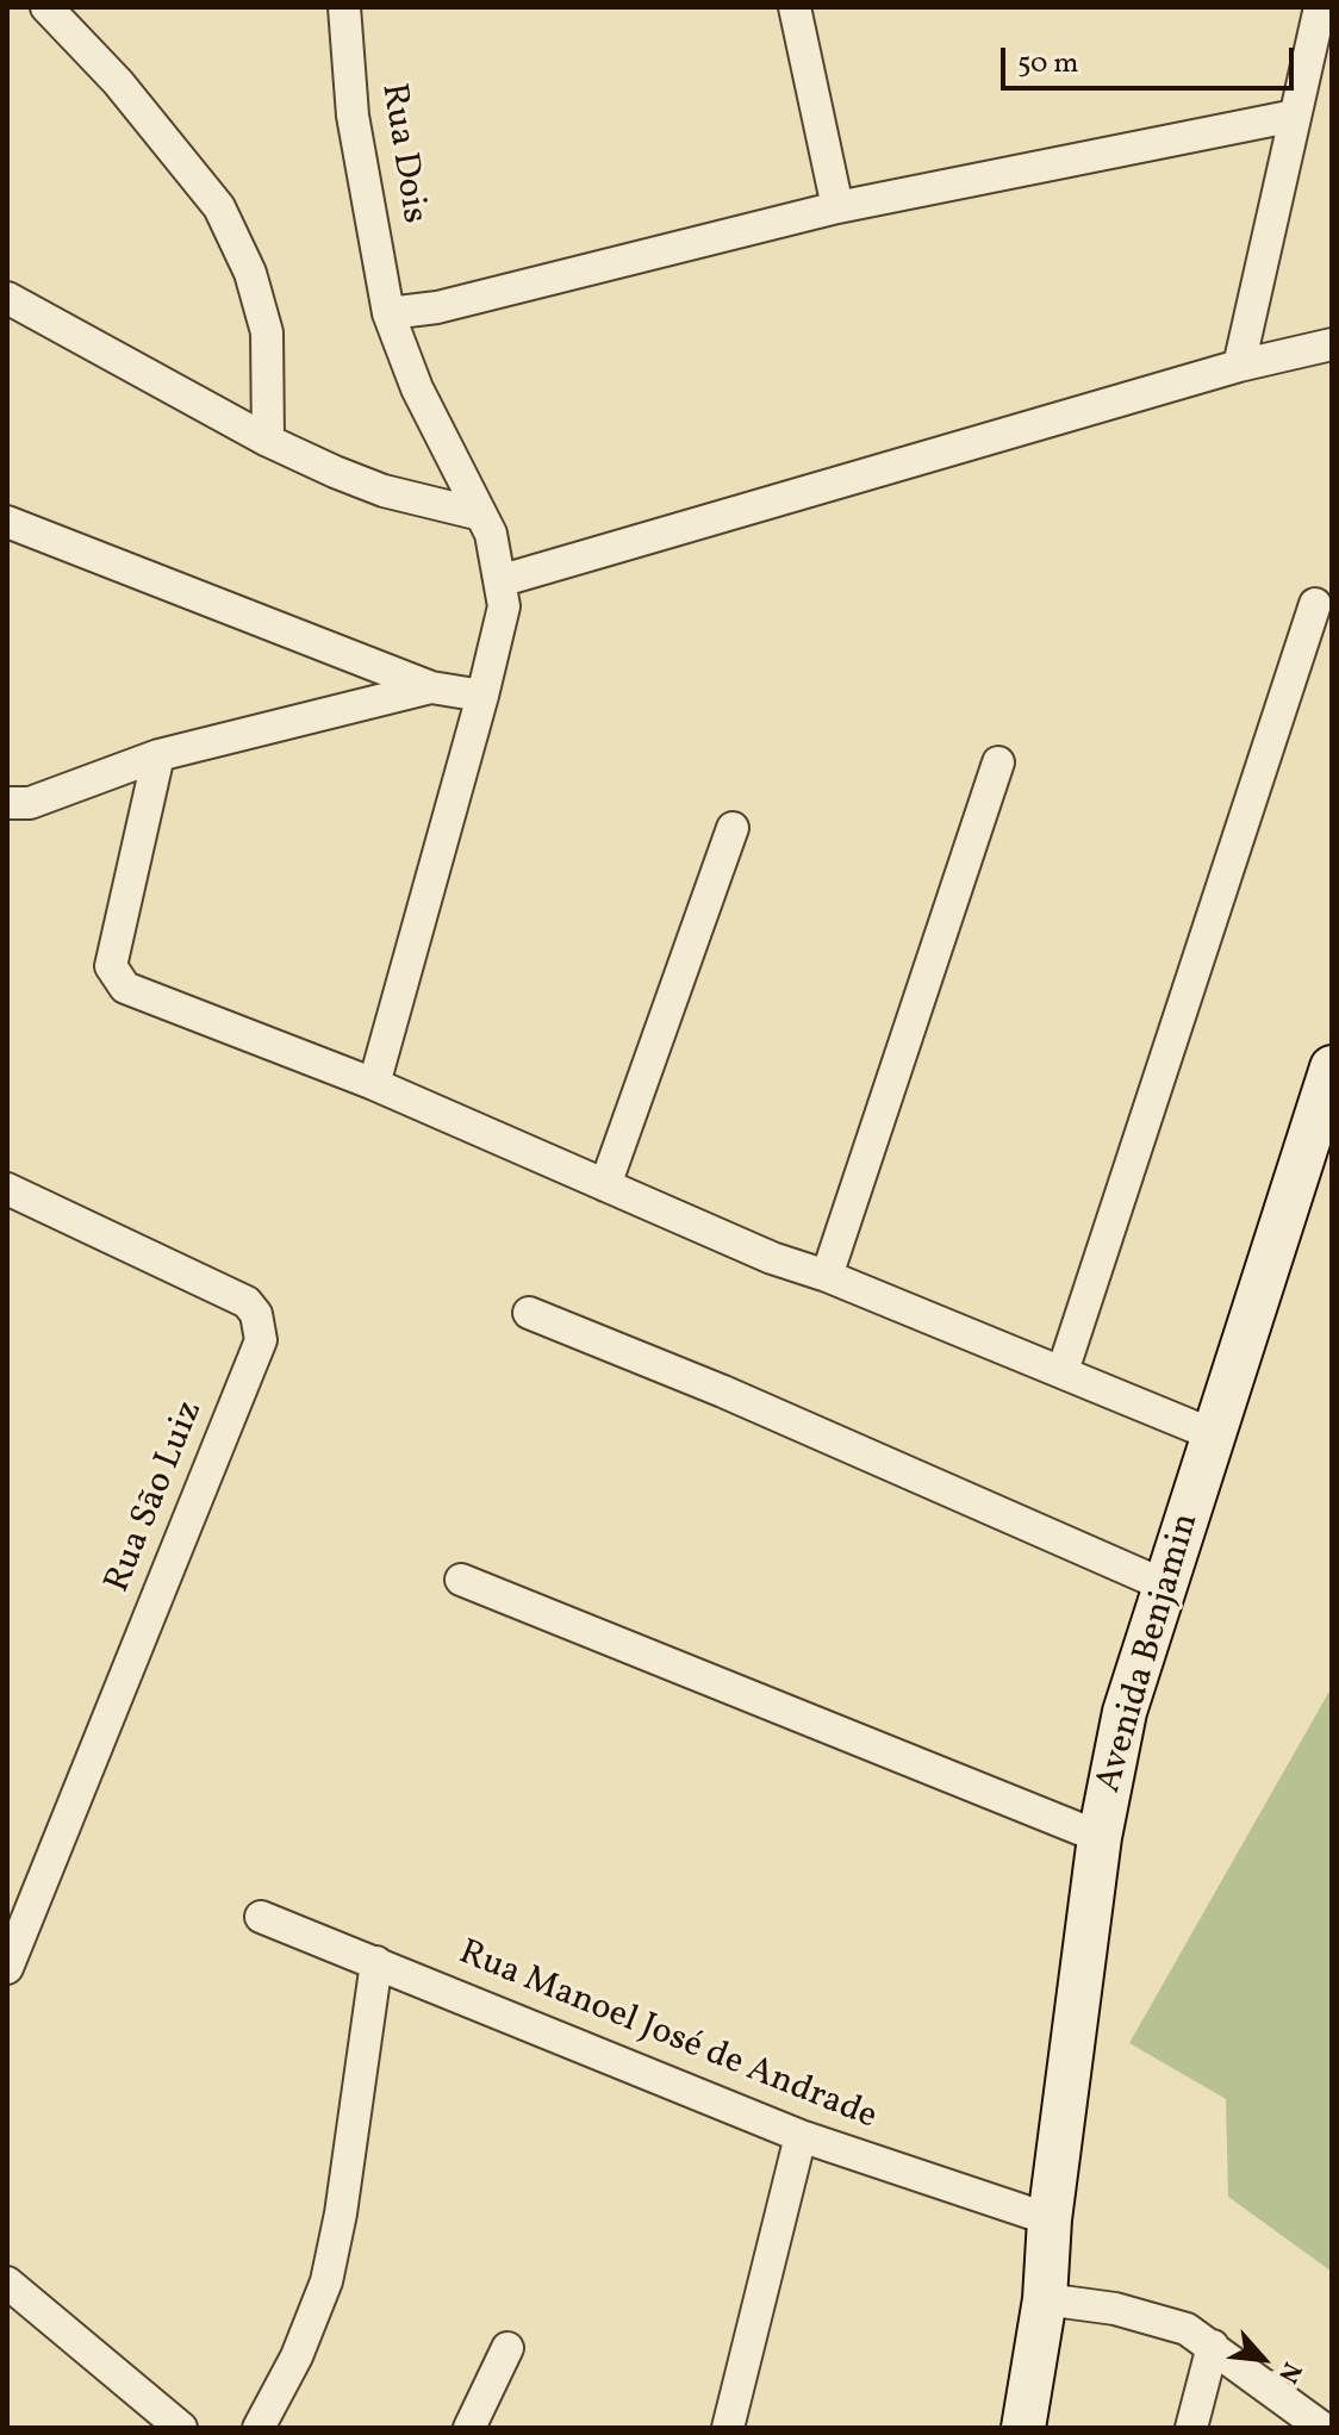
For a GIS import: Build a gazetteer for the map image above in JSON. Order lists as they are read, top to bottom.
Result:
{
  "streets": {
    "street": [
      "Rua Dois",
      "Rua São Luiz",
      "Avenida Benjamin",
      "Rua Manoel José de Andrade"
    ]
  },
  "crossings": [
    ["Avenida Benjamin", "Rua Manoel José de Andrade"]
  ],
  "scale_bar": "50 m",
  "north": "bottom right"
}
